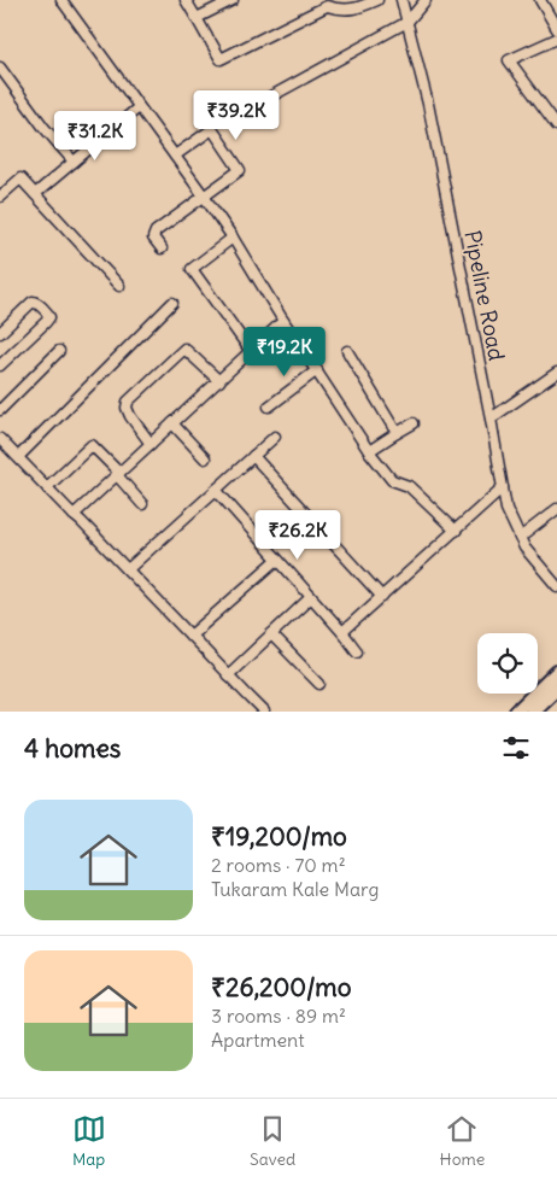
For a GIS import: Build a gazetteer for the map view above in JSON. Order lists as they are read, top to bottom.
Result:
{
  "streets": {
    "street": ["Pipeline Road"]
  },
  "page": {
    "price": [
      "₹39.2K",
      "₹31.2K",
      "₹19.2K",
      "₹26.2K"
    ],
    "heading": "4 homes",
    "list": [
      {
        "name": "₹19,200/mo",
        "note": "2 rooms · 70 m² · Tukaram Kale Marg"
      },
      {
        "name": "₹26,200/mo",
        "note": "3 rooms · 89 m² · Apartment"
      }
    ],
    "tabs": ["Map", "Saved", "Home"]
  }
}
